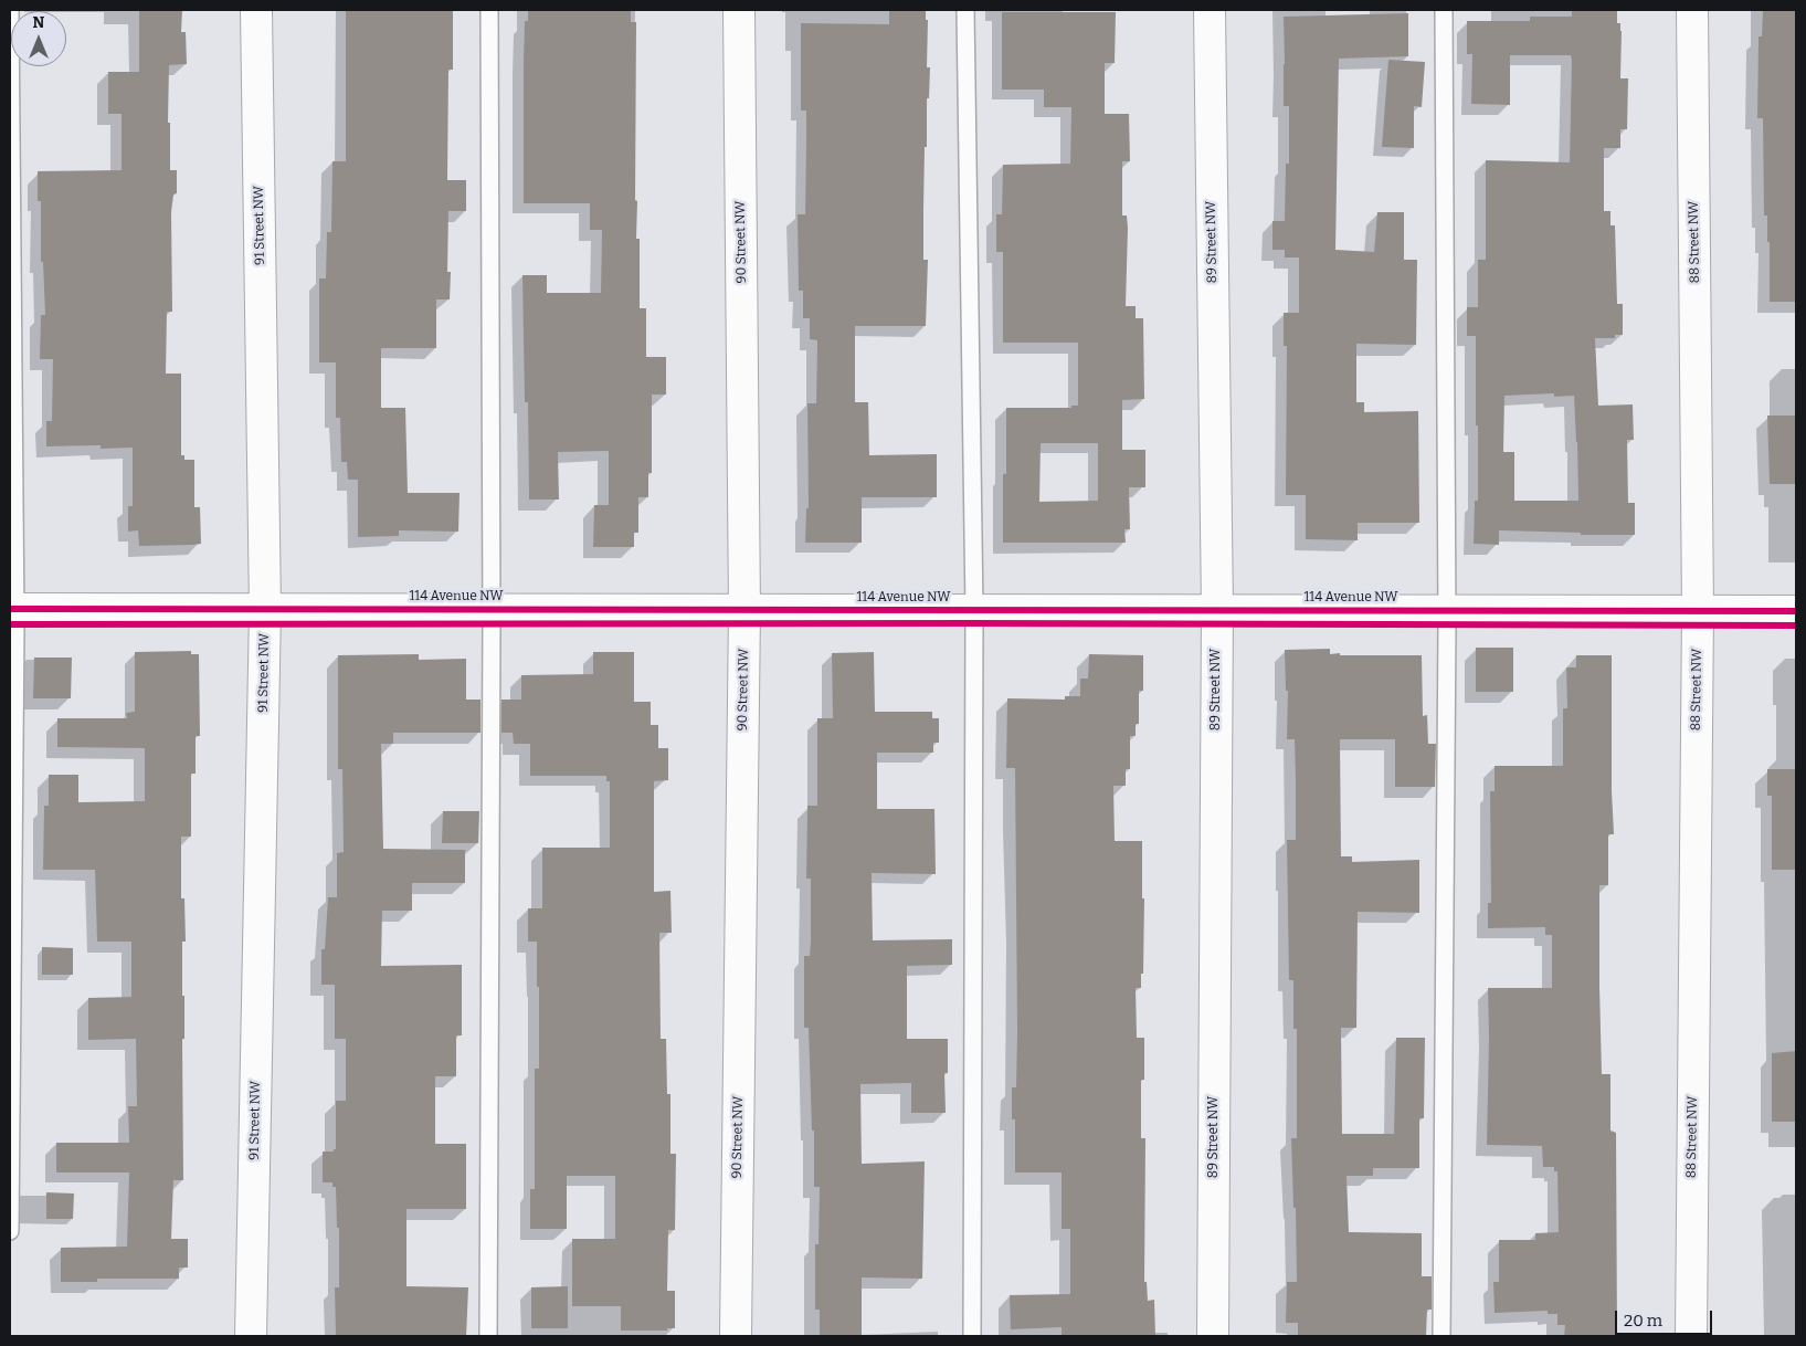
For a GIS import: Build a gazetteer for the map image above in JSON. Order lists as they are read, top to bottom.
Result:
{
  "streets": {
    "street": [
      "91 Street NW",
      "90 Street NW",
      "89 Street NW",
      "88 Street NW",
      "114 Avenue NW"
    ]
  },
  "crossings": [
    ["91 Street NW", "114 Avenue NW"],
    ["90 Street NW", "114 Avenue NW"],
    ["89 Street NW", "114 Avenue NW"],
    ["88 Street NW", "114 Avenue NW"]
  ],
  "scale_bar": "20 m",
  "north": "top"
}
